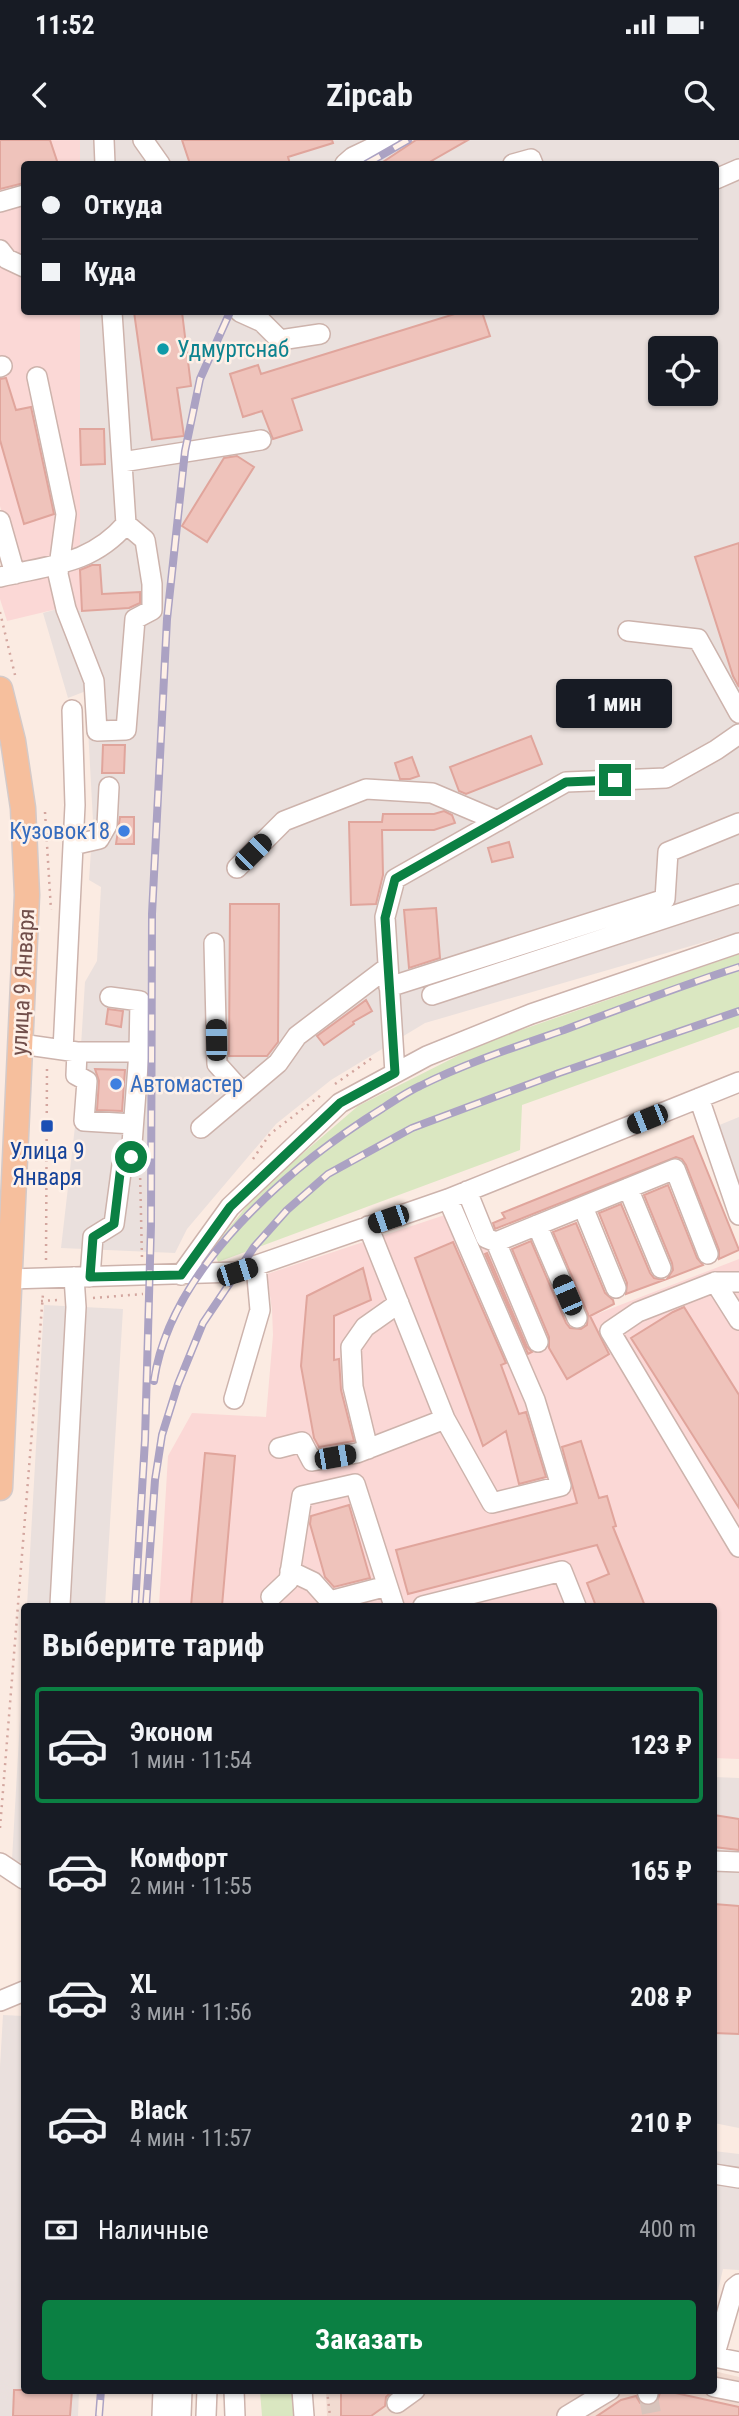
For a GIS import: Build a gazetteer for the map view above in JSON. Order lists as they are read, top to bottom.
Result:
{
  "streets": {
    "main road": ["улица 9 Января"]
  },
  "places": {
    "other": ["Удмуртснаб", "Кузовок18", "Автомастер"],
    "transit": ["Улица 9 Января"]
  },
  "page": {
    "status": "11:52",
    "header": "Zipcab",
    "banner": ["Откуда", "Куда"],
    "bubble": "1 мин",
    "heading": "Выберите тариф",
    "list": [
      {
        "name": "Эконом",
        "note": "1 мин · 11:54",
        "value": "123 ₽"
      },
      {
        "name": "Комфорт",
        "note": "2 мин · 11:55",
        "value": "165 ₽"
      },
      {
        "name": "XL",
        "note": "3 мин · 11:56",
        "value": "208 ₽"
      },
      {
        "name": "Black",
        "note": "4 мин · 11:57",
        "value": "210 ₽"
      }
    ],
    "pay": ["Наличные", "400 m"],
    "buttons": "Заказать"
  }
}
